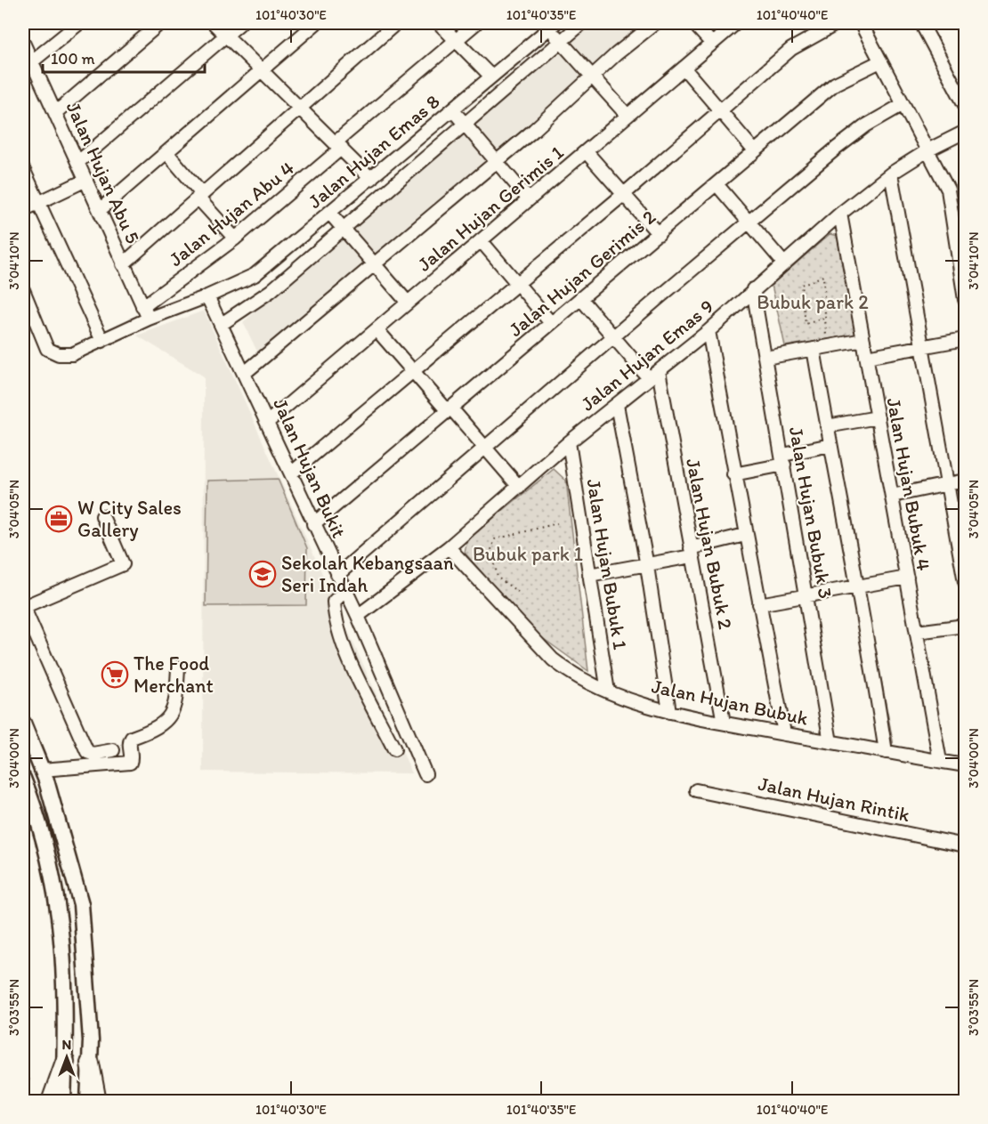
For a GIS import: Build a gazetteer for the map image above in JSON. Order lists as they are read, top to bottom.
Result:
{
  "streets": {
    "street": [
      "Jalan Hujan Emas 8",
      "Jalan Hujan Abu 5",
      "Jalan Hujan Gerimis 1",
      "Jalan Hujan Abu 4",
      "Jalan Hujan Gerimis 2",
      "Jalan Hujan Emas 9",
      "Jalan Hujan Bukit",
      "Jalan Hujan Bubuk 4",
      "Jalan Hujan Bubuk 3",
      "Jalan Hujan Bubuk 2",
      "Jalan Hujan Bubuk 1",
      "Jalan Hujan Bubuk",
      "Jalan Hujan Rintik"
    ]
  },
  "crossings": [
    ["Jalan Hujan Emas 8", "Jalan Hujan Abu 5"],
    ["Jalan Hujan Emas 8", "Jalan Hujan Abu 4"],
    ["Jalan Hujan Emas 8", "Jalan Hujan Bukit"],
    ["Jalan Hujan Abu 5", "Jalan Hujan Abu 4"],
    ["Jalan Hujan Gerimis 1", "Jalan Hujan Bukit"],
    ["Jalan Hujan Gerimis 2", "Jalan Hujan Bukit"],
    ["Jalan Hujan Emas 9", "Jalan Hujan Bukit"],
    ["Jalan Hujan Emas 9", "Jalan Hujan Bubuk 4"],
    ["Jalan Hujan Emas 9", "Jalan Hujan Bubuk 3"],
    ["Jalan Hujan Emas 9", "Jalan Hujan Bubuk 2"],
    ["Jalan Hujan Emas 9", "Jalan Hujan Bubuk 1"],
    ["Jalan Hujan Emas 9", "Jalan Hujan Bubuk"],
    ["Jalan Hujan Bubuk 4", "Jalan Hujan Bubuk"],
    ["Jalan Hujan Bubuk 3", "Jalan Hujan Bubuk"],
    ["Jalan Hujan Bubuk 2", "Jalan Hujan Bubuk"],
    ["Jalan Hujan Bubuk 1", "Jalan Hujan Bubuk"]
  ],
  "parks": ["Bubuk park 2", "Bubuk park 1"],
  "places": {
    "office": ["W City Sales Gallery"],
    "school or university": ["Sekolah Kebangsaan Seri Indah"],
    "supermarket": ["The Food Merchant"]
  },
  "scale_bar": "100 m",
  "north": "top",
  "coordinates": [
    "101°40'30\"E",
    "101°40'35\"E",
    "101°40'40\"E",
    "3°04'10\"N",
    "3°04'05\"N",
    "3°04'00\"N",
    "3°03'55\"N"
  ]
}
